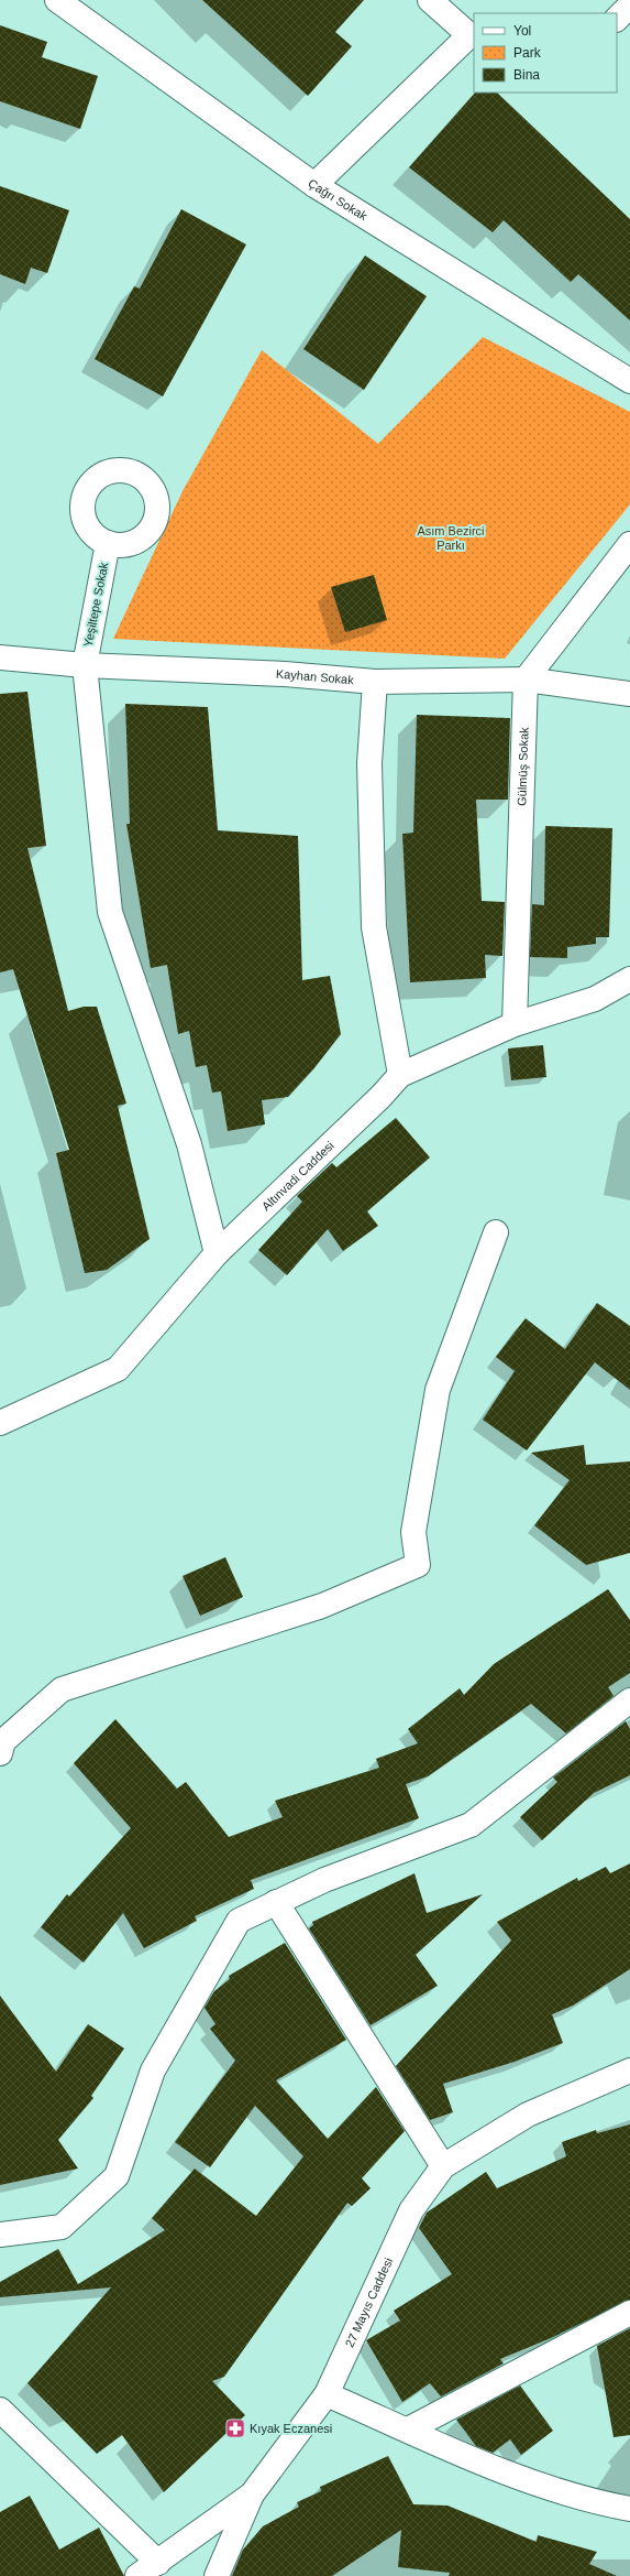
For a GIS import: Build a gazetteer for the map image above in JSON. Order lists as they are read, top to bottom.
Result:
{
  "streets": {
    "street": [
      "Çağrı Sokak",
      "Yeşiltepe Sokak",
      "Kayhan Sokak",
      "Gülmüş Sokak",
      "Altınvadi Caddesi",
      "27 Mayıs Caddesi"
    ]
  },
  "crossings": [
    ["Yeşiltepe Sokak", "Kayhan Sokak"],
    ["Yeşiltepe Sokak", "Altınvadi Caddesi"],
    ["Kayhan Sokak", "Gülmüş Sokak"],
    ["Gülmüş Sokak", "Altınvadi Caddesi"]
  ],
  "parks": ["Asım Bezirci Parkı"],
  "places": {
    "pharmacy": ["Kıyak Eczanesi"]
  },
  "legend": ["Yol", "Park", "Bina"]
}
